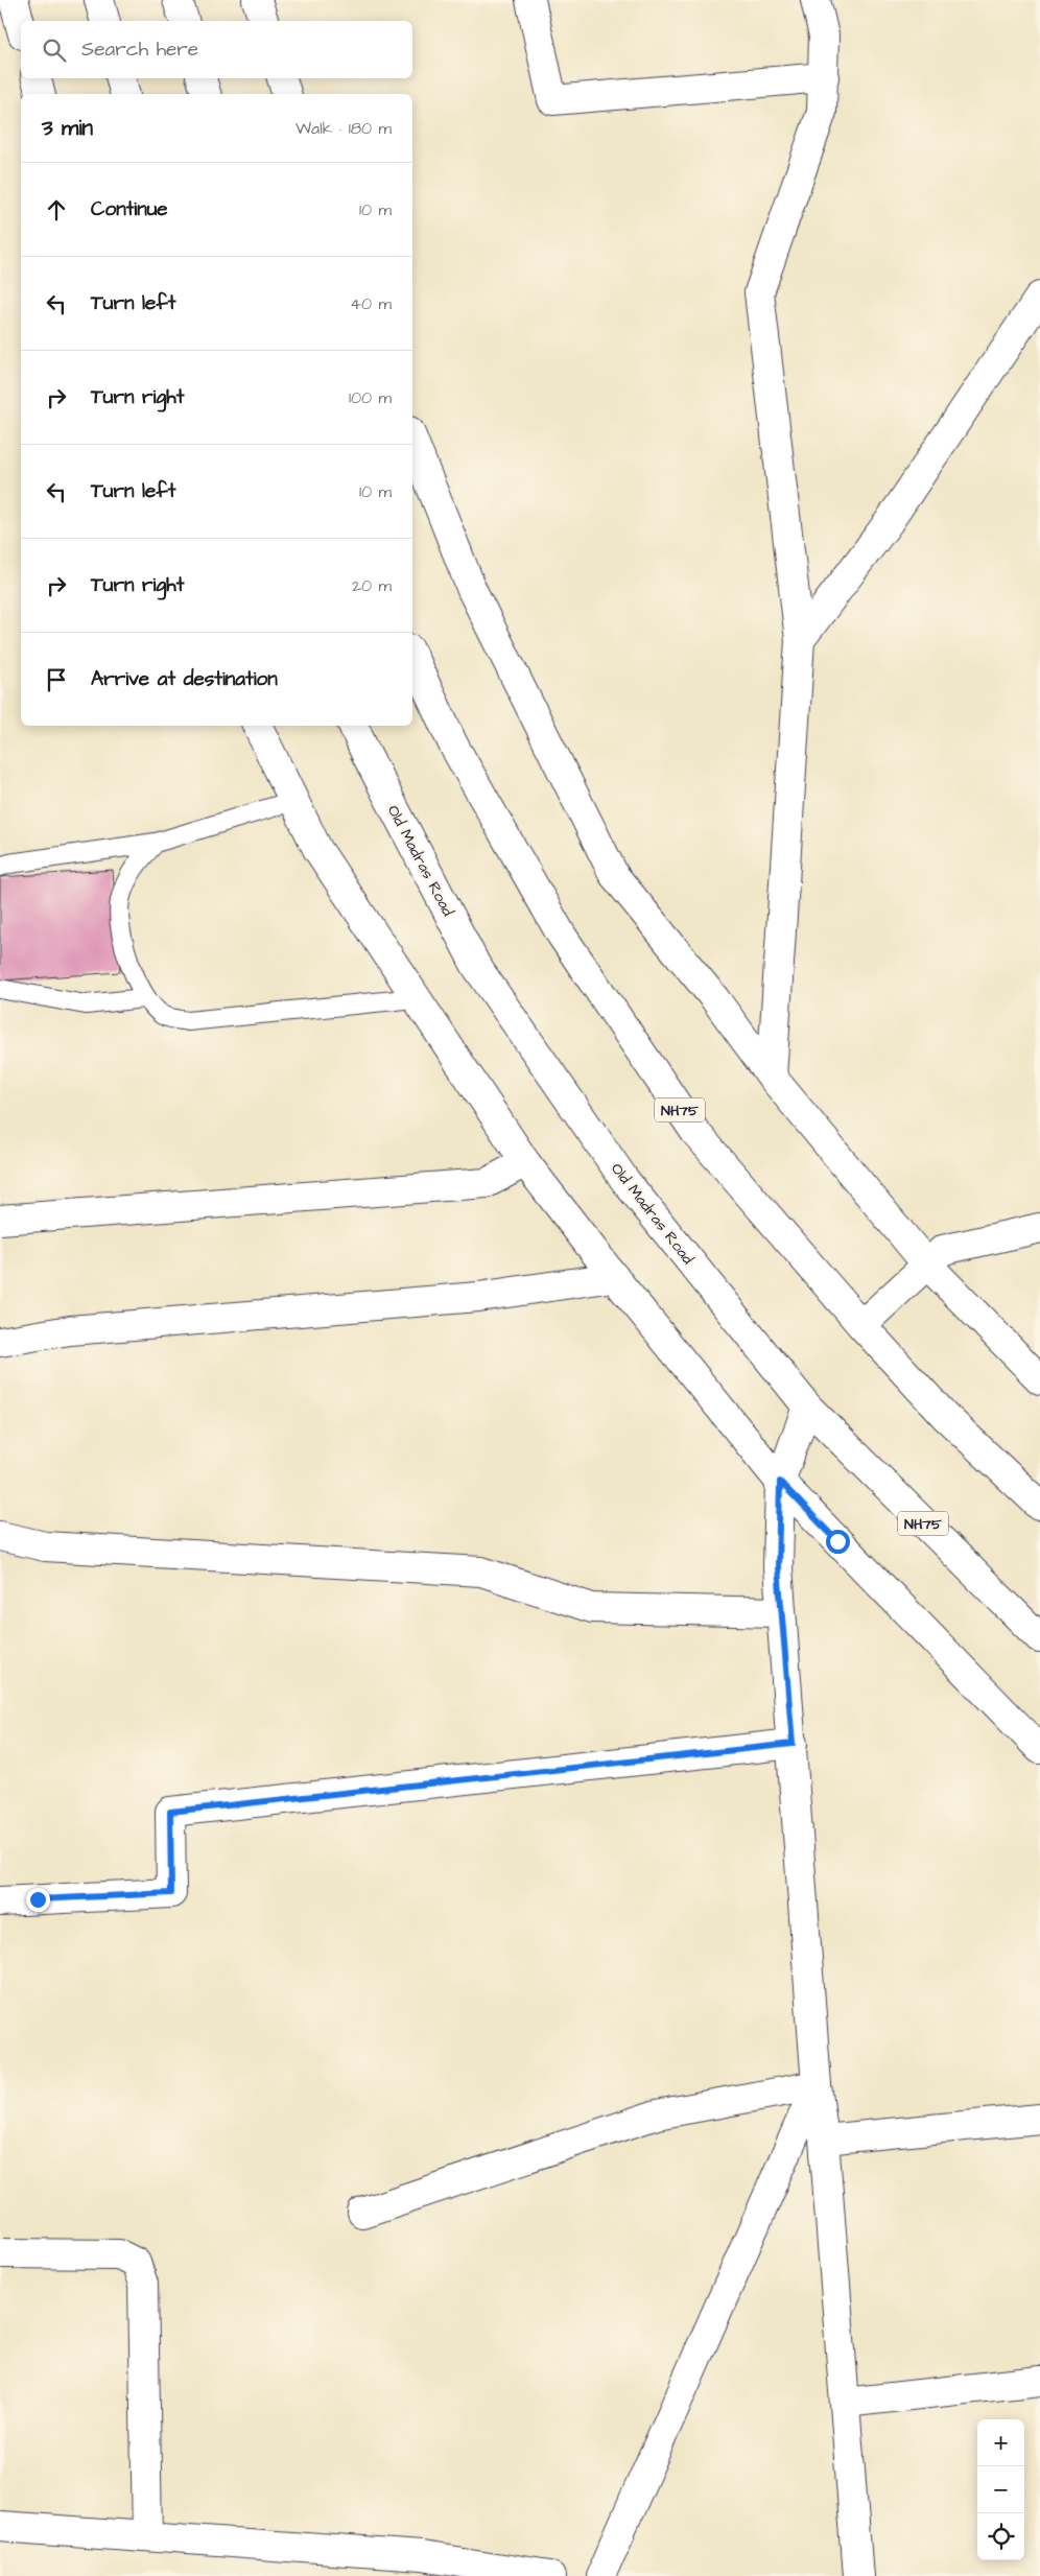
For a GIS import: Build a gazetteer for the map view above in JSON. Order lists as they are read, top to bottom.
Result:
{
  "streets": {
    "main road": ["Old Madras Road", "NH75"]
  },
  "page": {
    "search": "Search here",
    "heading": ["3 min", "Walk · 180 m"],
    "list": [
      ["Continue", "10 m"],
      ["Turn left", "40 m"],
      ["Turn right", "100 m"],
      ["Turn left", "10 m"],
      ["Turn right", "20 m"],
      "Arrive at destination"
    ],
    "map_buttons": ["+", "−"]
  }
}
